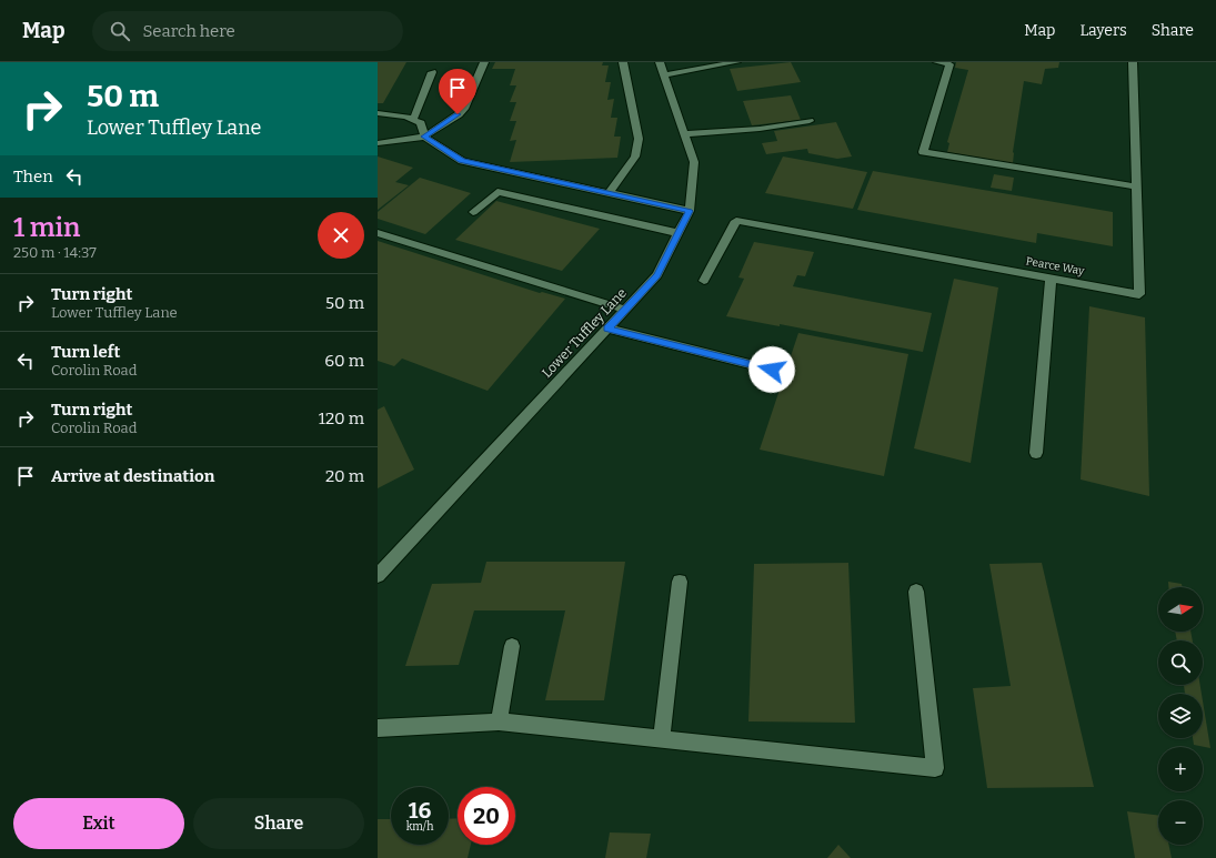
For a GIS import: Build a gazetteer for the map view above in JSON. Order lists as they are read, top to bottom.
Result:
{
  "streets": {
    "street": ["Pearce Way", "Lower Tuffley Lane"]
  },
  "north": "right",
  "page": {
    "header": "Map",
    "search": "Search here",
    "nav": ["Map", "Layers", "Share"],
    "turn": ["50 m", "Lower Tuffley Lane"],
    "then": "Then",
    "heading": ["1 min", "250 m · 14:37"],
    "list": [
      {
        "name": "Turn right",
        "note": "Lower Tuffley Lane",
        "value": "50 m"
      },
      {
        "name": "Turn left",
        "note": "Corolin Road",
        "value": "60 m"
      },
      {
        "name": "Turn right",
        "note": "Corolin Road",
        "value": "120 m"
      },
      {
        "name": "Arrive at destination",
        "value": "20 m"
      }
    ],
    "map_buttons": ["+", "−"],
    "speed": "16 km/h",
    "limit": "20",
    "buttons": ["Exit", "Share"]
  }
}
